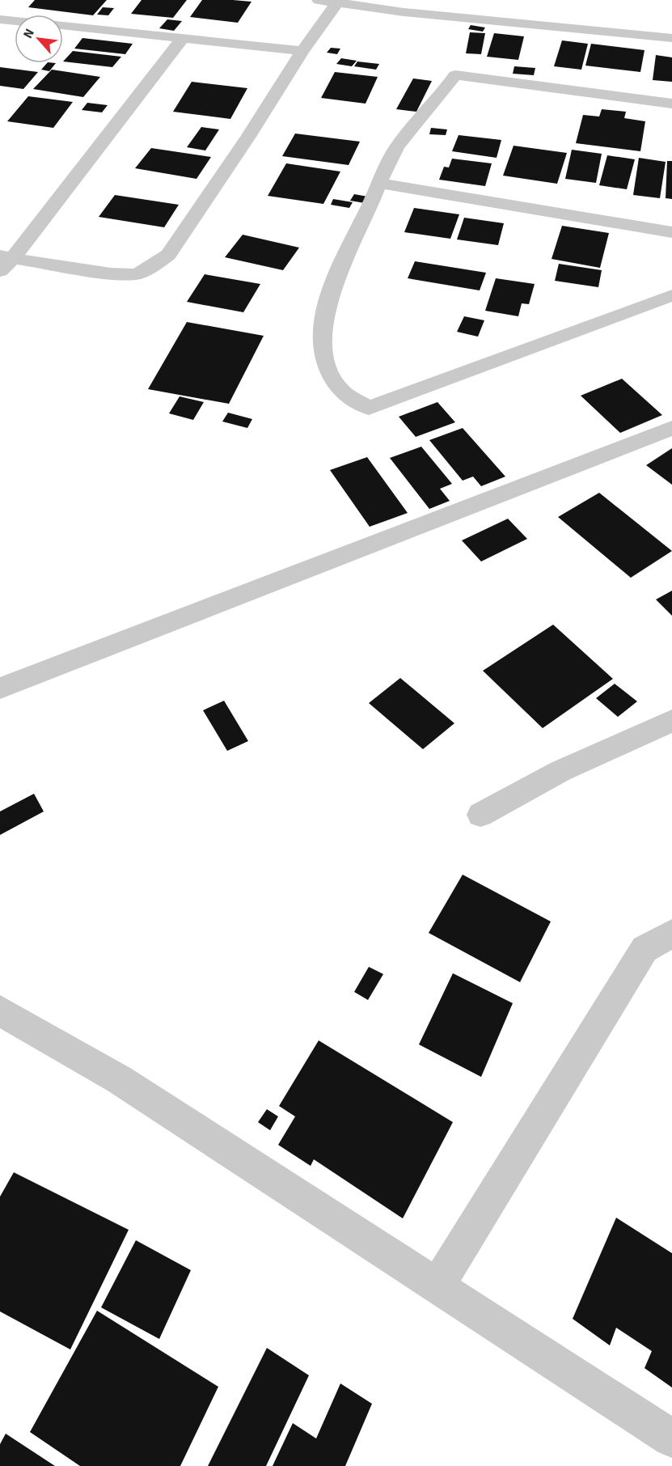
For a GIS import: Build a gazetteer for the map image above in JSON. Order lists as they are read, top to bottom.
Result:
{
  "north": "top left"
}
